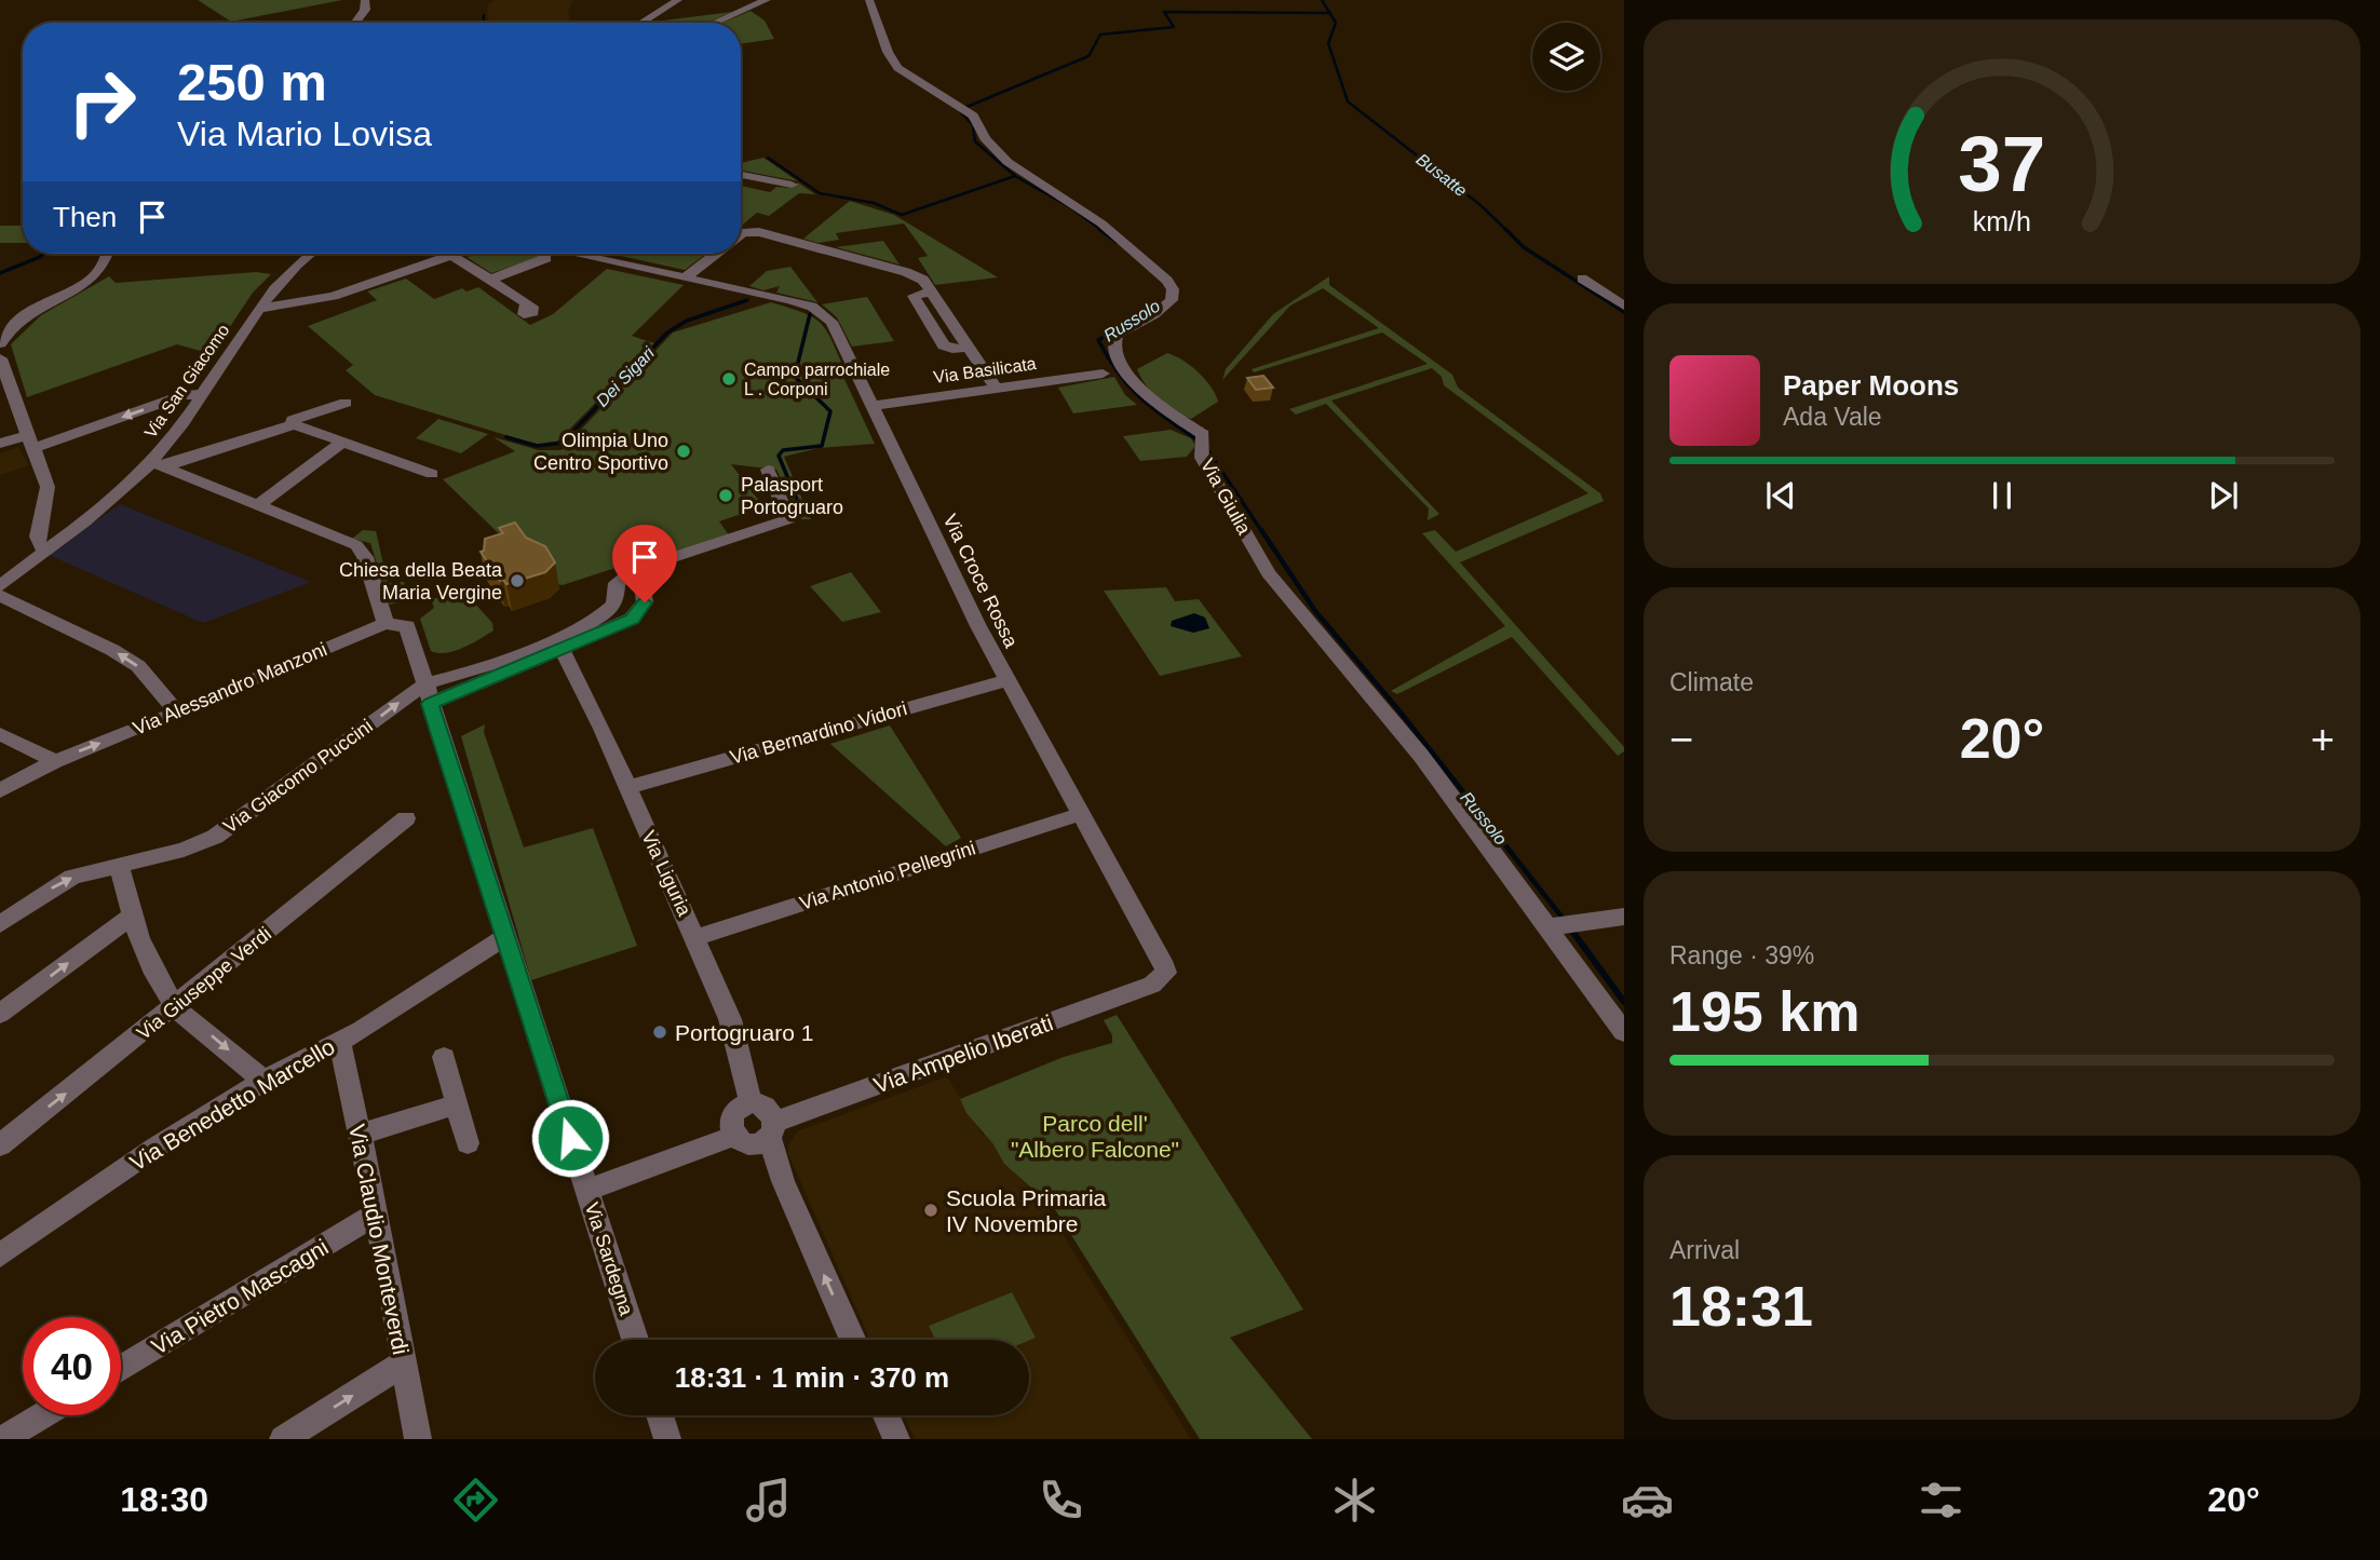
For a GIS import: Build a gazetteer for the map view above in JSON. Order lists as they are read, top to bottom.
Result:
{
  "streets": {
    "street": [
      "Via Basilicata",
      "Via San Giacomo",
      "Via Giulia",
      "Via Croce Rossa",
      "Via Alessandro Manzoni",
      "Via Bernardino Vidori",
      "Via Giacomo Puccini",
      "Via Liguria",
      "Via Antonio Pellegrini",
      "Via Giuseppe Verdi",
      "Via Ampelio Iberati",
      "Via Benedetto Marcello",
      "Via Claudio Monteverdi",
      "Via Sardegna",
      "Via Pietro Mascagni"
    ]
  },
  "crossings": [
    ["Via Basilicata", "Via Croce Rossa"],
    ["Via Croce Rossa", "Via Bernardino Vidori"],
    ["Via Croce Rossa", "Via Antonio Pellegrini"],
    ["Via Croce Rossa", "Via Ampelio Iberati"],
    ["Via Alessandro Manzoni", "Via Sardegna"],
    ["Via Bernardino Vidori", "Via Liguria"],
    ["Via Giacomo Puccini", "Via Liguria"],
    ["Via Giacomo Puccini", "Via Sardegna"],
    ["Via Liguria", "Via Antonio Pellegrini"],
    ["Via Liguria", "Via Ampelio Iberati"],
    ["Via Benedetto Marcello", "Via Claudio Monteverdi"],
    ["Via Benedetto Marcello", "Via Sardegna"],
    ["Via Claudio Monteverdi", "Via Pietro Mascagni"]
  ],
  "one_way": ["Via Giacomo Puccini"],
  "water": ["Busatte", "Russolo", "Dei Sigari"],
  "parks": ["Parco dell' \"Albero Falcone\""],
  "places": [
    "Campo parrochiale L . Corponi",
    "Olimpia Uno Centro Sportivo",
    "Palasport Portogruaro",
    "Chiesa della Beata Maria Vergine",
    "Portogruaro 1",
    "Scuola Primaria IV Novembre"
  ],
  "page": {
    "turn": ["250 m", "Via Mario Lovisa"],
    "then": "Then",
    "song": ["Paper Moons", "Ada Vale"],
    "tile": [
      "Climate",
      ["Range · 39%", "195 km"],
      ["Arrival", "18:31"]
    ],
    "heat": ["−", "20°", "+"],
    "limit": "40",
    "trip": "18:31 · 1 min · 370 m",
    "tabs": ["18:30", "20°"],
    "gauge": ["37", "km/h"]
  }
}
